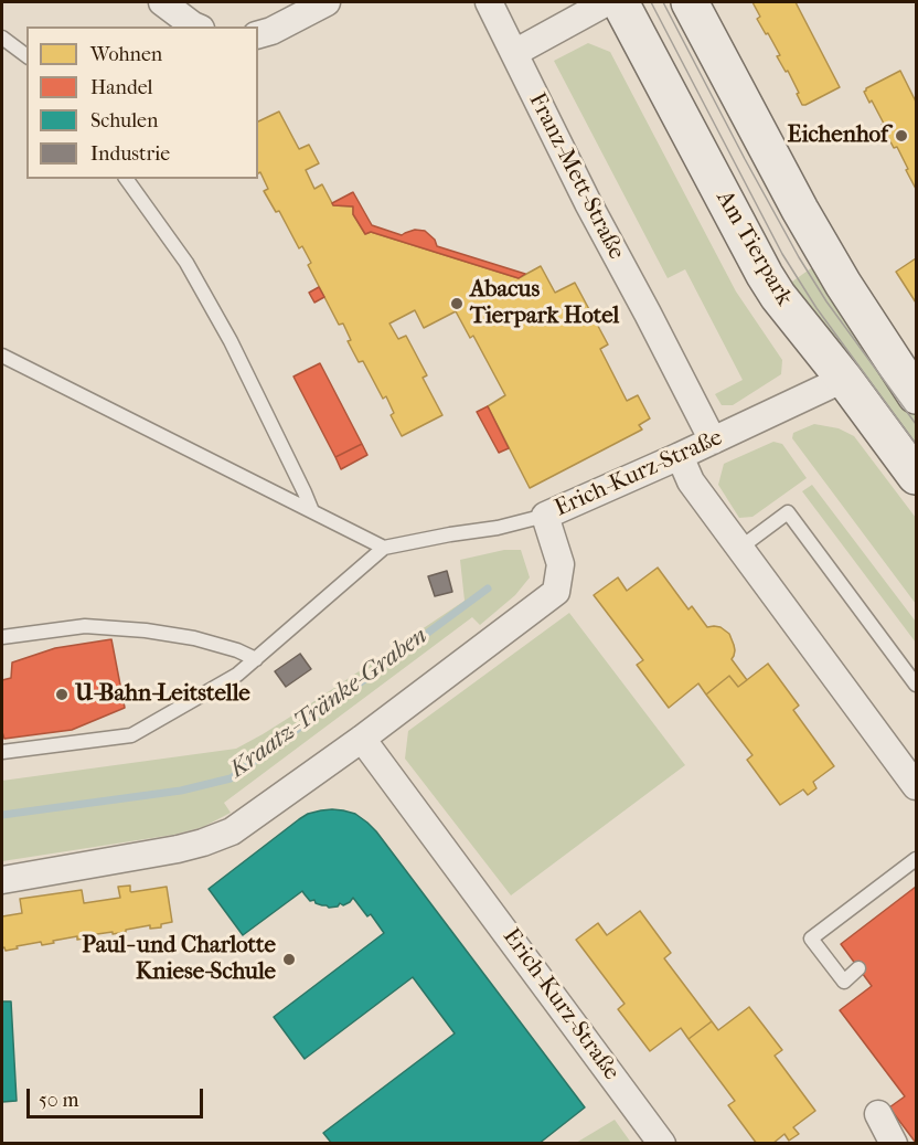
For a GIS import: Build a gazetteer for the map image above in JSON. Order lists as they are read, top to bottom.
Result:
{
  "streets": {
    "main road": ["Am Tierpark"],
    "street": ["Franz-Mett-Straße", "Erich-Kurz-Straße"]
  },
  "crossings": [
    ["Franz-Mett-Straße", "Erich-Kurz-Straße"],
    ["Am Tierpark", "Erich-Kurz-Straße"]
  ],
  "water": ["Kraatz-Tränke-Graben"],
  "places": [
    "Eichenhof",
    "Abacus Tierpark Hotel",
    "U-Bahn-Leitstelle",
    "Paul- und Charlotte Kniese-Schule"
  ],
  "legend": [
    "Wohnen",
    "Handel",
    "Schulen",
    "Industrie"
  ],
  "scale_bar": "50 m"
}
